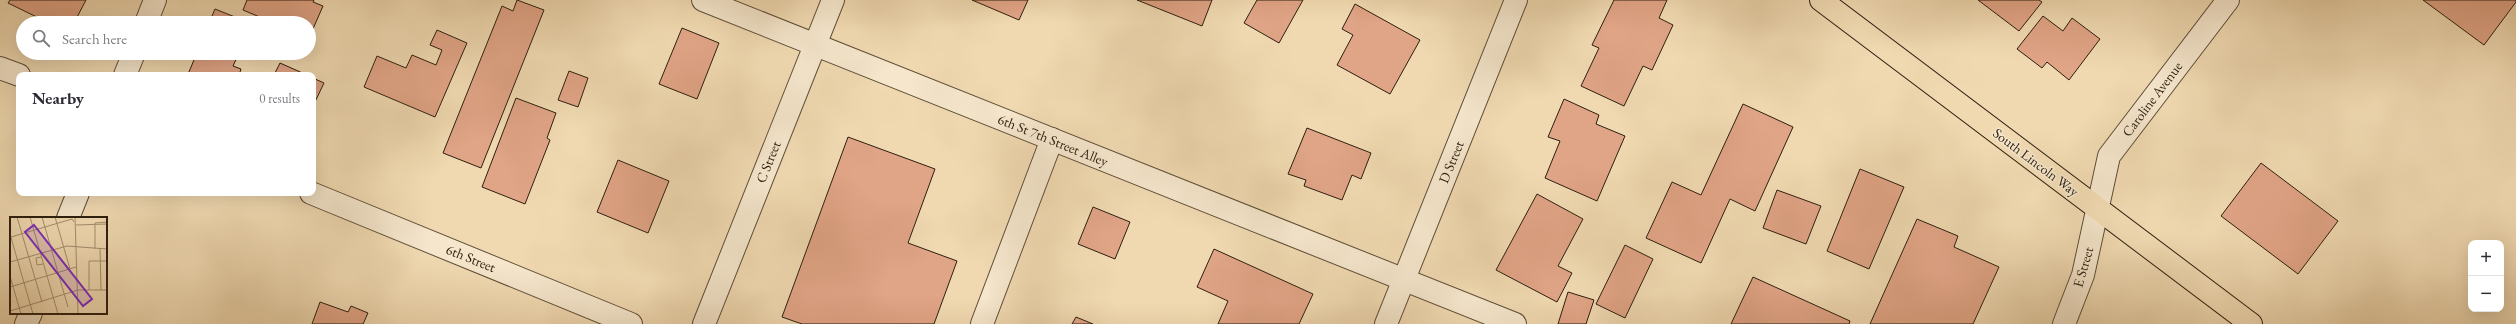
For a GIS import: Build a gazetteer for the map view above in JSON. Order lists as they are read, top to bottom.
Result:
{
  "streets": {
    "main road": ["South Lincoln Way"],
    "street": [
      "Caroline Avenue",
      "6th St 7th Street Alley",
      "C Street",
      "D Street",
      "6th Street",
      "E Street"
    ]
  },
  "crossings": [
    ["Caroline Avenue", "South Lincoln Way"],
    ["Caroline Avenue", "E Street"],
    ["6th St 7th Street Alley", "C Street"],
    ["6th St 7th Street Alley", "D Street"],
    ["South Lincoln Way", "E Street"]
  ],
  "page": {
    "search": "Search here",
    "heading": ["Nearby", "0 results"],
    "map_buttons": ["+", "−"]
  }
}
